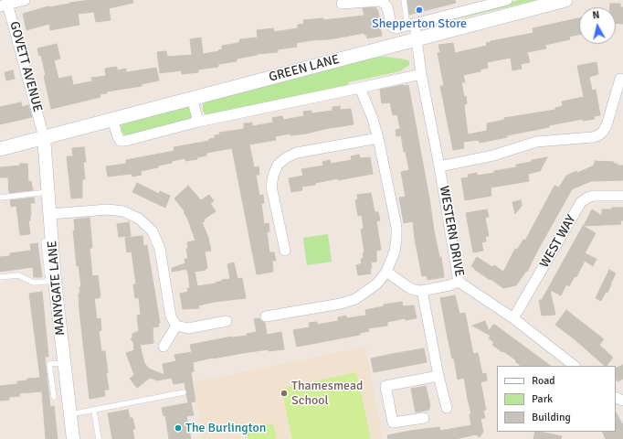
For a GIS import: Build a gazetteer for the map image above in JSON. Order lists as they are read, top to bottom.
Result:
{
  "streets": {
    "main road": ["GREEN LANE"],
    "street": [
      "GOVETT AVENUE",
      "WESTERN DRIVE",
      "WEST WAY",
      "MANYGATE LANE"
    ]
  },
  "crossings": [
    ["GOVETT AVENUE", "GREEN LANE"],
    ["GOVETT AVENUE", "MANYGATE LANE"],
    ["GREEN LANE", "WESTERN DRIVE"],
    ["GREEN LANE", "MANYGATE LANE"],
    ["WESTERN DRIVE", "WEST WAY"]
  ],
  "places": ["Shepperton Store", "Thamesmead School", "The Burlington"],
  "legend": ["Road", "Park", "Building"],
  "north": "top"
}
